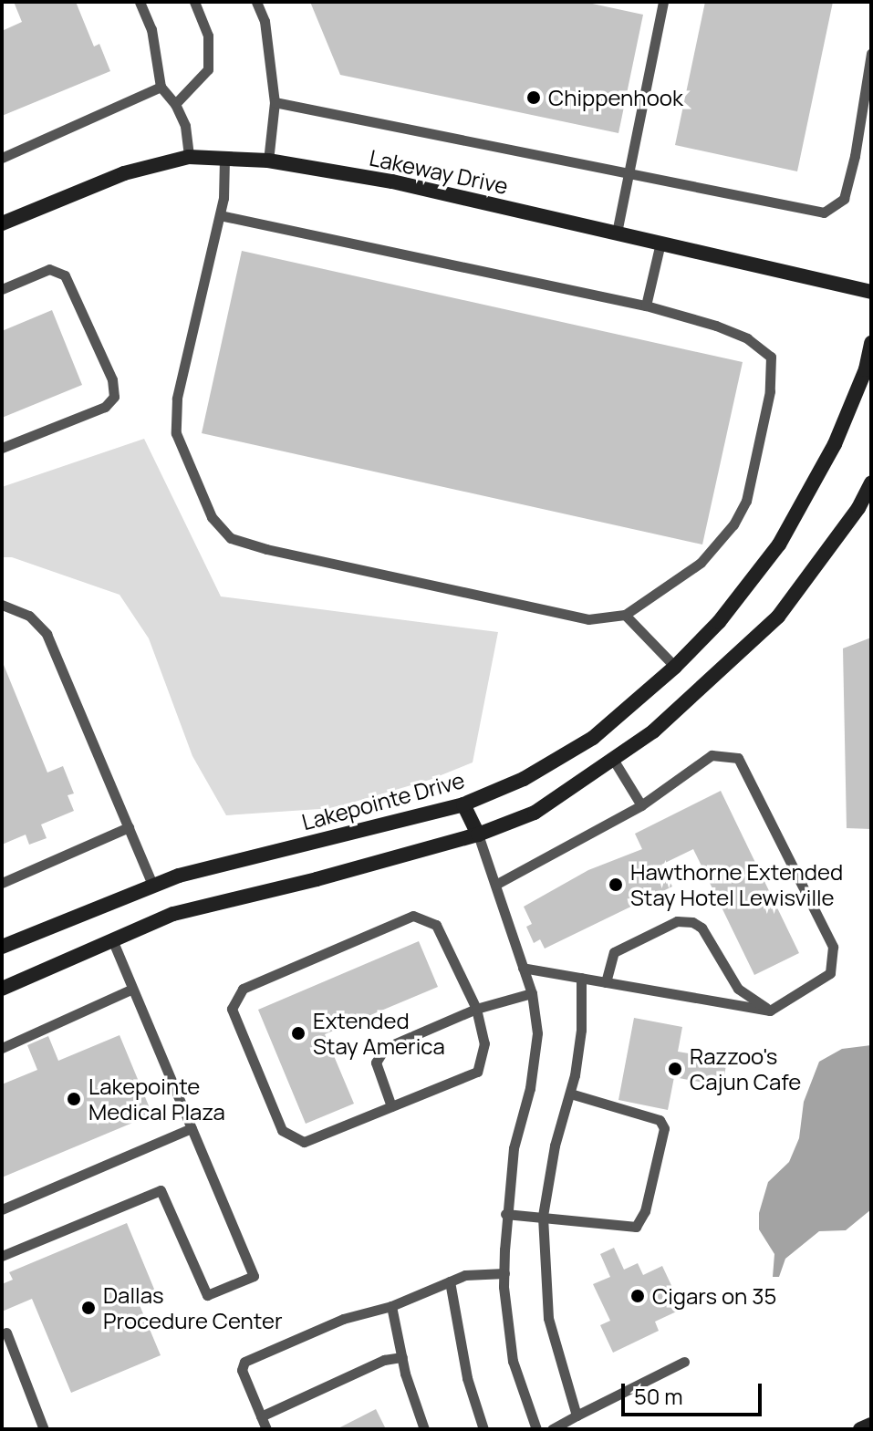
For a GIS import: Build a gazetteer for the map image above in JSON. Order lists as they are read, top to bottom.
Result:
{
  "streets": {
    "main road": ["Lakeway Drive", "Lakepointe Drive"]
  },
  "places": [
    "Chippenhook",
    "Hawthorne Extended Stay Hotel Lewisville",
    "Extended Stay America",
    "Razzoo's Cajun Cafe",
    "Lakepointe Medical Plaza",
    "Cigars on 35",
    "Dallas Procedure Center"
  ],
  "scale_bar": "50 m"
}
